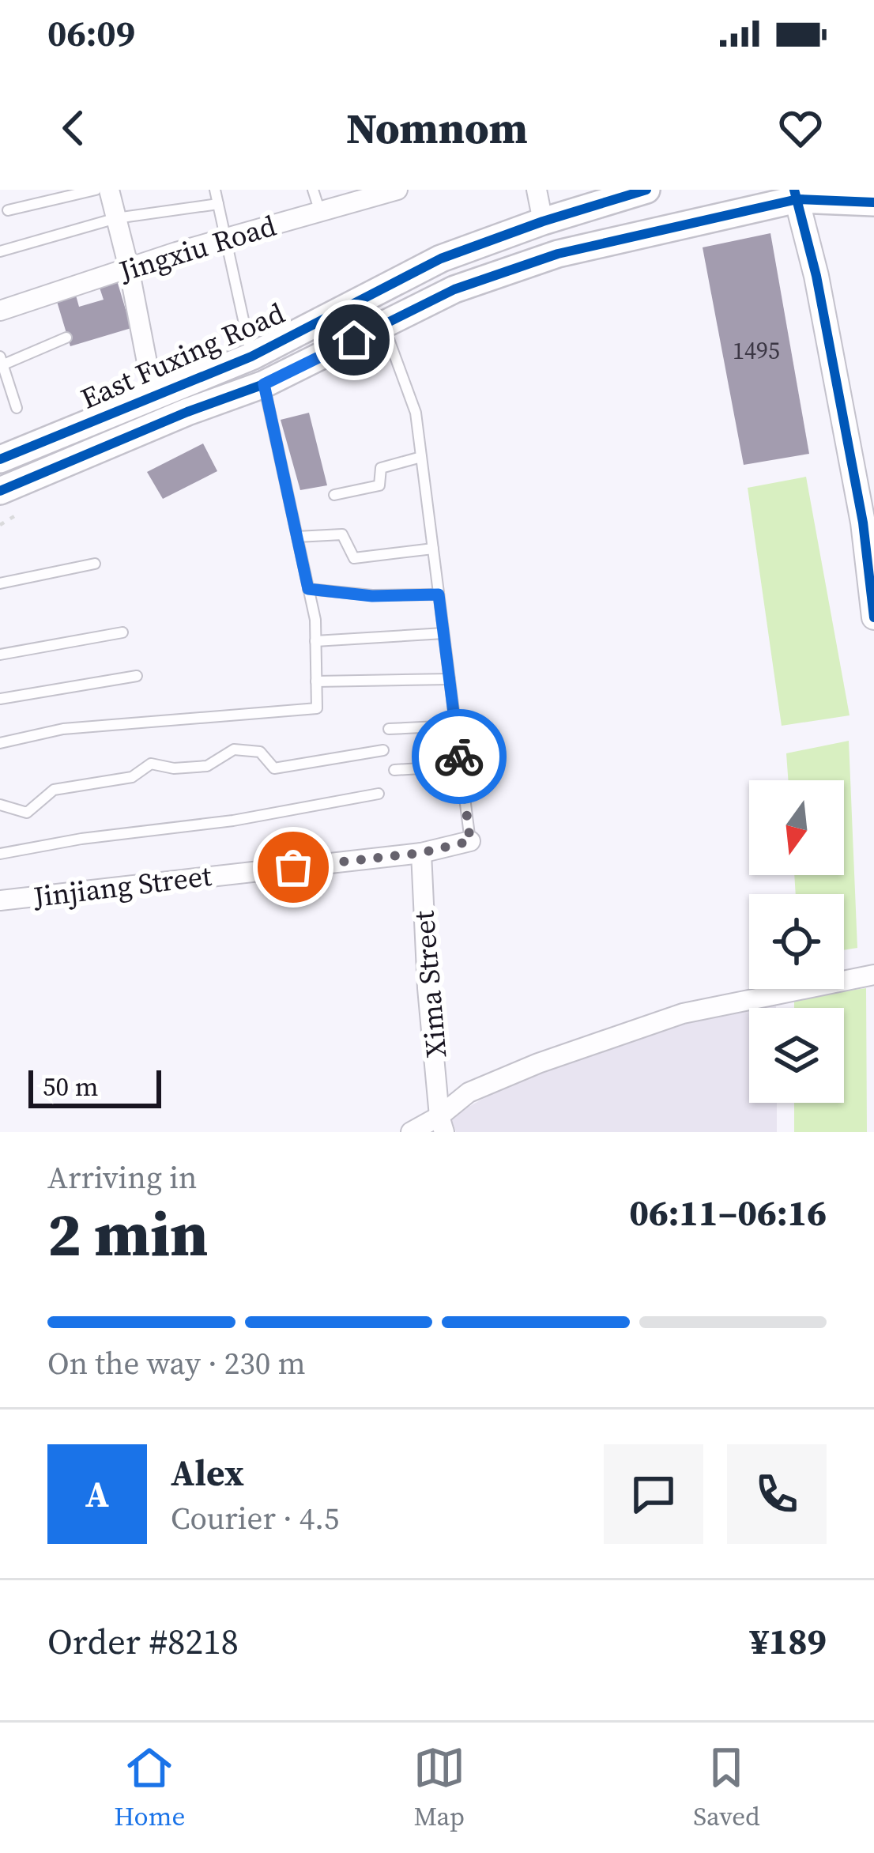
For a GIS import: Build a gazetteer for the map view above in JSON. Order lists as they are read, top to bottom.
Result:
{
  "streets": {
    "main road": ["East Fuxing Road"],
    "street": ["Jingxiu Road", "Jinjiang Street", "Xima Street"]
  },
  "crossings": [
    ["Jinjiang Street", "Xima Street"]
  ],
  "house_numbers": ["1495"],
  "scale_bar": "50 m",
  "north": "bottom",
  "page": {
    "status": "06:09",
    "header": "Nomnom",
    "scale": "50 m",
    "heading": ["2 min", "Arriving in", "06:11–06:16"],
    "panel": [
      "Alex",
      "Courier · 4.5",
      "Order #8218",
      "¥189"
    ],
    "bar": "On the way · 230 m",
    "round": "A",
    "tabs": ["Home", "Map", "Saved"]
  }
}
